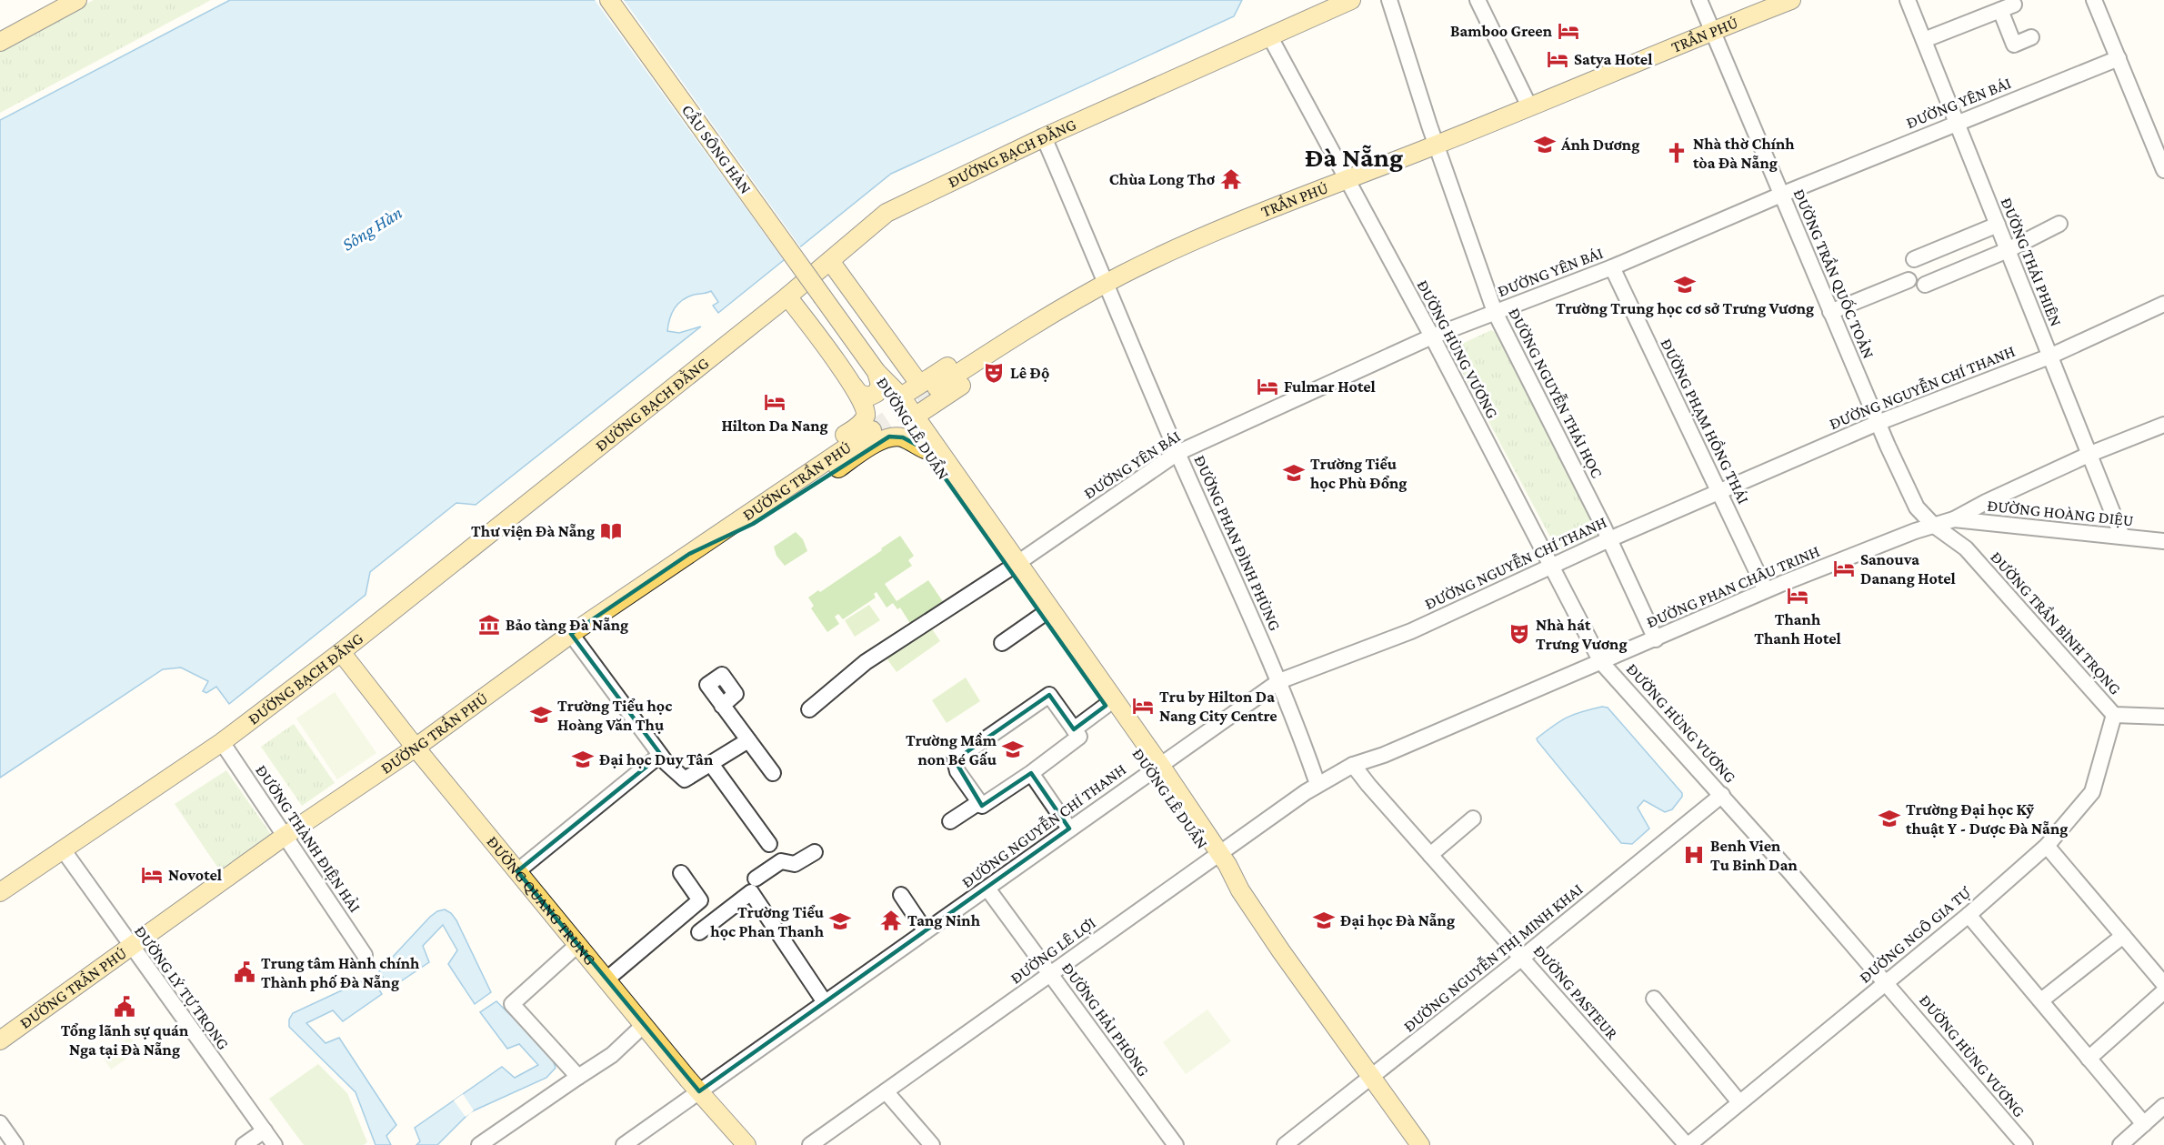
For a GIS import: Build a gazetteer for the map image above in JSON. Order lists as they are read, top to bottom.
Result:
{
  "streets": {
    "main road": [
      "TRẦN PHÚ",
      "CẦU SÔNG HÀN",
      "ĐƯỜNG BẠCH ĐẰNG",
      "ĐƯỜNG LÊ DUẨN",
      "ĐƯỜNG TRẦN PHÚ",
      "ĐƯỜNG QUANG TRUNG"
    ],
    "street": [
      "ĐƯỜNG YÊN BÁI",
      "ĐƯỜNG THÁI PHIÊN",
      "ĐƯỜNG TRẦN QUỐC TOẢN",
      "ĐƯỜNG HÙNG VƯƠNG",
      "ĐƯỜNG NGUYỄN CHÍ THANH",
      "ĐƯỜNG NGUYỄN THÁI HỌC",
      "ĐƯỜNG PHẠM HỒNG THÁI",
      "ĐƯỜNG HOÀNG DIỆU",
      "ĐƯỜNG PHAN ĐÌNH PHÙNG",
      "ĐƯỜNG PHAN CHÂU TRINH",
      "ĐƯỜNG TRẦN BÌNH TRỌNG",
      "ĐƯỜNG THÀNH ĐIỆN HẢI",
      "ĐƯỜNG NGÔ GIA TỰ",
      "ĐƯỜNG LÊ LỢI",
      "ĐƯỜNG NGUYỄN THỊ MINH KHAI",
      "ĐƯỜNG LÝ TỰ TRỌNG",
      "ĐƯỜNG PASTEUR",
      "ĐƯỜNG HẢI PHÒNG"
    ]
  },
  "crossings": [
    ["TRẦN PHÚ", "ĐƯỜNG TRẦN QUỐC TOẢN"],
    ["TRẦN PHÚ", "ĐƯỜNG HÙNG VƯƠNG"],
    ["TRẦN PHÚ", "ĐƯỜNG NGUYỄN THÁI HỌC"],
    ["TRẦN PHÚ", "ĐƯỜNG PHAN ĐÌNH PHÙNG"],
    ["ĐƯỜNG YÊN BÁI", "ĐƯỜNG THÁI PHIÊN"],
    ["ĐƯỜNG YÊN BÁI", "ĐƯỜNG TRẦN QUỐC TOẢN"],
    ["ĐƯỜNG YÊN BÁI", "ĐƯỜNG HÙNG VƯƠNG"],
    ["ĐƯỜNG YÊN BÁI", "ĐƯỜNG NGUYỄN THÁI HỌC"],
    ["ĐƯỜNG YÊN BÁI", "ĐƯỜNG PHẠM HỒNG THÁI"],
    ["ĐƯỜNG YÊN BÁI", "ĐƯỜNG LÊ DUẨN"],
    ["ĐƯỜNG YÊN BÁI", "ĐƯỜNG PHAN ĐÌNH PHÙNG"],
    ["CẦU SÔNG HÀN", "ĐƯỜNG LÊ DUẨN"],
    ["ĐƯỜNG BẠCH ĐẰNG", "ĐƯỜNG HÙNG VƯƠNG"],
    ["ĐƯỜNG BẠCH ĐẰNG", "ĐƯỜNG PHAN ĐÌNH PHÙNG"],
    ["ĐƯỜNG BẠCH ĐẰNG", "ĐƯỜNG THÀNH ĐIỆN HẢI"],
    ["ĐƯỜNG BẠCH ĐẰNG", "ĐƯỜNG QUANG TRUNG"],
    ["ĐƯỜNG BẠCH ĐẰNG", "ĐƯỜNG LÝ TỰ TRỌNG"],
    ["ĐƯỜNG THÁI PHIÊN", "ĐƯỜNG NGUYỄN CHÍ THANH"],
    ["ĐƯỜNG THÁI PHIÊN", "ĐƯỜNG HOÀNG DIỆU"],
    ["ĐƯỜNG THÁI PHIÊN", "ĐƯỜNG PHAN CHÂU TRINH"],
    ["ĐƯỜNG TRẦN QUỐC TOẢN", "ĐƯỜNG NGUYỄN CHÍ THANH"],
    ["ĐƯỜNG TRẦN QUỐC TOẢN", "ĐƯỜNG PHAN CHÂU TRINH"],
    ["ĐƯỜNG TRẦN QUỐC TOẢN", "ĐƯỜNG TRẦN BÌNH TRỌNG"],
    ["ĐƯỜNG HÙNG VƯƠNG", "ĐƯỜNG NGUYỄN CHÍ THANH"],
    ["ĐƯỜNG HÙNG VƯƠNG", "ĐƯỜNG PHAN CHÂU TRINH"],
    ["ĐƯỜNG HÙNG VƯƠNG", "ĐƯỜNG NGÔ GIA TỰ"],
    ["ĐƯỜNG HÙNG VƯƠNG", "ĐƯỜNG NGUYỄN THỊ MINH KHAI"],
    ["ĐƯỜNG NGUYỄN CHÍ THANH", "ĐƯỜNG NGUYỄN THÁI HỌC"],
    ["ĐƯỜNG NGUYỄN CHÍ THANH", "ĐƯỜNG PHẠM HỒNG THÁI"],
    ["ĐƯỜNG NGUYỄN CHÍ THANH", "ĐƯỜNG LÊ DUẨN"],
    ["ĐƯỜNG NGUYỄN CHÍ THANH", "ĐƯỜNG PHAN ĐÌNH PHÙNG"],
    ["ĐƯỜNG NGUYỄN CHÍ THANH", "ĐƯỜNG QUANG TRUNG"],
    ["ĐƯỜNG NGUYỄN CHÍ THANH", "ĐƯỜNG HẢI PHÒNG"],
    ["ĐƯỜNG NGUYỄN THÁI HỌC", "ĐƯỜNG PHAN CHÂU TRINH"],
    ["ĐƯỜNG PHẠM HỒNG THÁI", "ĐƯỜNG PHAN CHÂU TRINH"],
    ["ĐƯỜNG LÊ DUẨN", "ĐƯỜNG LÊ LỢI"],
    ["ĐƯỜNG LÊ DUẨN", "ĐƯỜNG NGUYỄN THỊ MINH KHAI"],
    ["ĐƯỜNG TRẦN PHÚ", "ĐƯỜNG THÀNH ĐIỆN HẢI"],
    ["ĐƯỜNG TRẦN PHÚ", "ĐƯỜNG QUANG TRUNG"],
    ["ĐƯỜNG TRẦN PHÚ", "ĐƯỜNG LÝ TỰ TRỌNG"],
    ["ĐƯỜNG HOÀNG DIỆU", "ĐƯỜNG PHAN CHÂU TRINH"],
    ["ĐƯỜNG PHAN ĐÌNH PHÙNG", "ĐƯỜNG PHAN CHÂU TRINH"],
    ["ĐƯỜNG PHAN ĐÌNH PHÙNG", "ĐƯỜNG LÊ LỢI"],
    ["ĐƯỜNG PHAN CHÂU TRINH", "ĐƯỜNG TRẦN BÌNH TRỌNG"],
    ["ĐƯỜNG PHAN CHÂU TRINH", "ĐƯỜNG LÊ LỢI"],
    ["ĐƯỜNG PHAN CHÂU TRINH", "ĐƯỜNG PASTEUR"],
    ["ĐƯỜNG TRẦN BÌNH TRỌNG", "ĐƯỜNG NGÔ GIA TỰ"],
    ["ĐƯỜNG NGÔ GIA TỰ", "ĐƯỜNG PASTEUR"],
    ["ĐƯỜNG LÊ LỢI", "ĐƯỜNG HẢI PHÒNG"],
    ["ĐƯỜNG NGUYỄN THỊ MINH KHAI", "ĐƯỜNG PASTEUR"]
  ],
  "districts": ["Đà Nẵng"],
  "water": ["Sông Hàn"],
  "places": {
    "hotel": [
      "Bamboo Green",
      "Satya Hotel",
      "Fulmar Hotel",
      "Hilton Da Nang",
      "Sanouva Danang Hotel",
      "Thanh Thanh Hotel",
      "Tru by Hilton Da Nang City Centre",
      "Novotel"
    ],
    "school or university": [
      "Ánh Dương",
      "Trường Trung học cơ sở Trưng Vương",
      "Trường Tiểu học Phù Đổng",
      "Trường Tiểu học Hoàng Văn Thụ",
      "Trường Mầm non Bé Gấu",
      "Đại học Duy Tân",
      "Trường Đại học Kỹ thuật Y - Dược Đà Nẵng",
      "Đại học Đà Nẵng",
      "Trường Tiểu học Phan Thanh"
    ],
    "church": ["Nhà thờ Chính tòa Đà Nẵng"],
    "temple": ["Chùa Long Thơ", "Tang Ninh"],
    "theatre": ["Lê Độ", "Nhà hát Trưng Vương"],
    "library": ["Thư viện Đà Nẵng"],
    "museum": ["Bảo tàng Đà Nẵng"],
    "hospital": ["Benh Vien Tu Binh Dan"],
    "public building": ["Trung tâm Hành chính Thành phố Đà Nẵng", "Tổng lãnh sự quán Nga tại Đà Nẵng"]
  }
}
